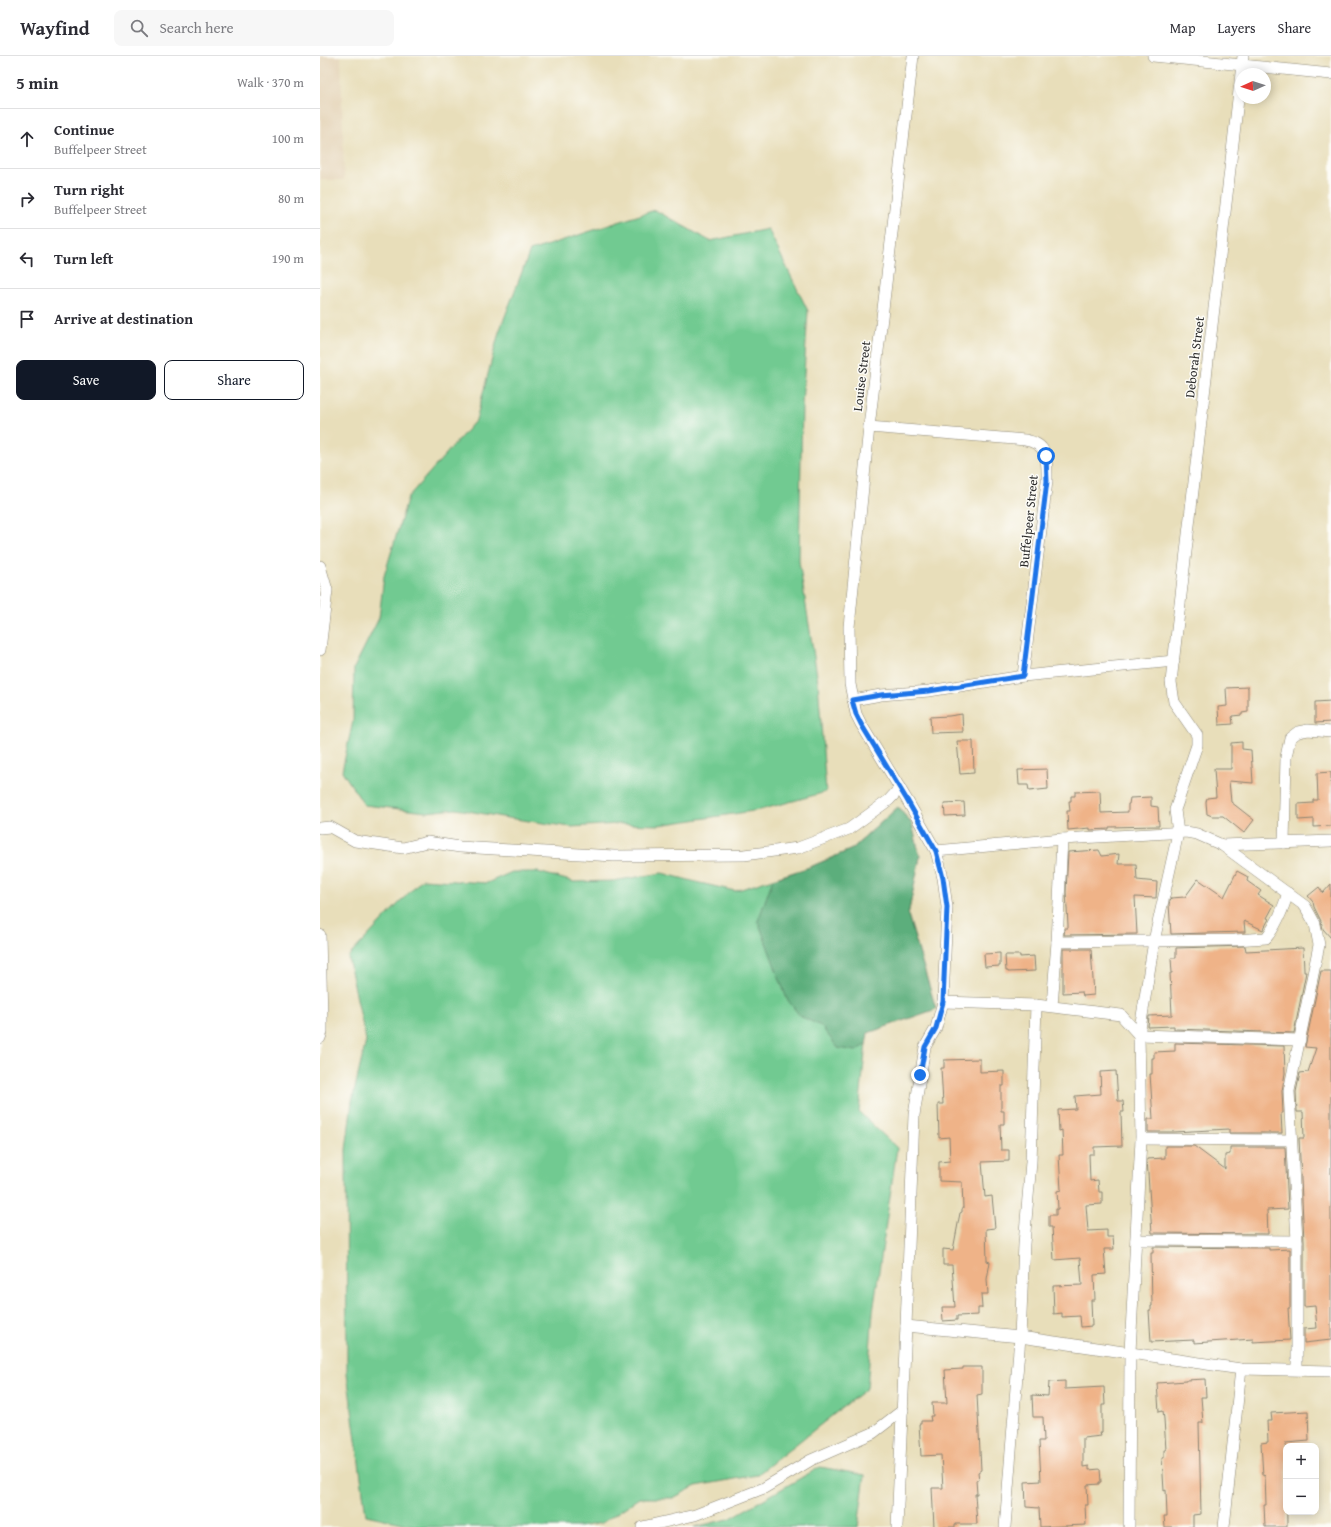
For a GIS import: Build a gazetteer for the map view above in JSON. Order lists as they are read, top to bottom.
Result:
{
  "streets": {
    "street": ["Deborah Street", "Louise Street", "Buffelpeer Street"]
  },
  "crossings": [
    ["Louise Street", "Buffelpeer Street"]
  ],
  "north": "left",
  "page": {
    "header": "Wayfind",
    "search": "Search here",
    "nav": ["Map", "Layers", "Share"],
    "heading": ["5 min", "Walk · 370 m"],
    "list": [
      ["Continue", "Buffelpeer Street", "100 m"],
      ["Turn right", "Buffelpeer Street", "80 m"],
      ["Turn left", "190 m"],
      "Arrive at destination"
    ],
    "buttons": ["Save", "Share"],
    "map_buttons": ["+", "−"]
  }
}
